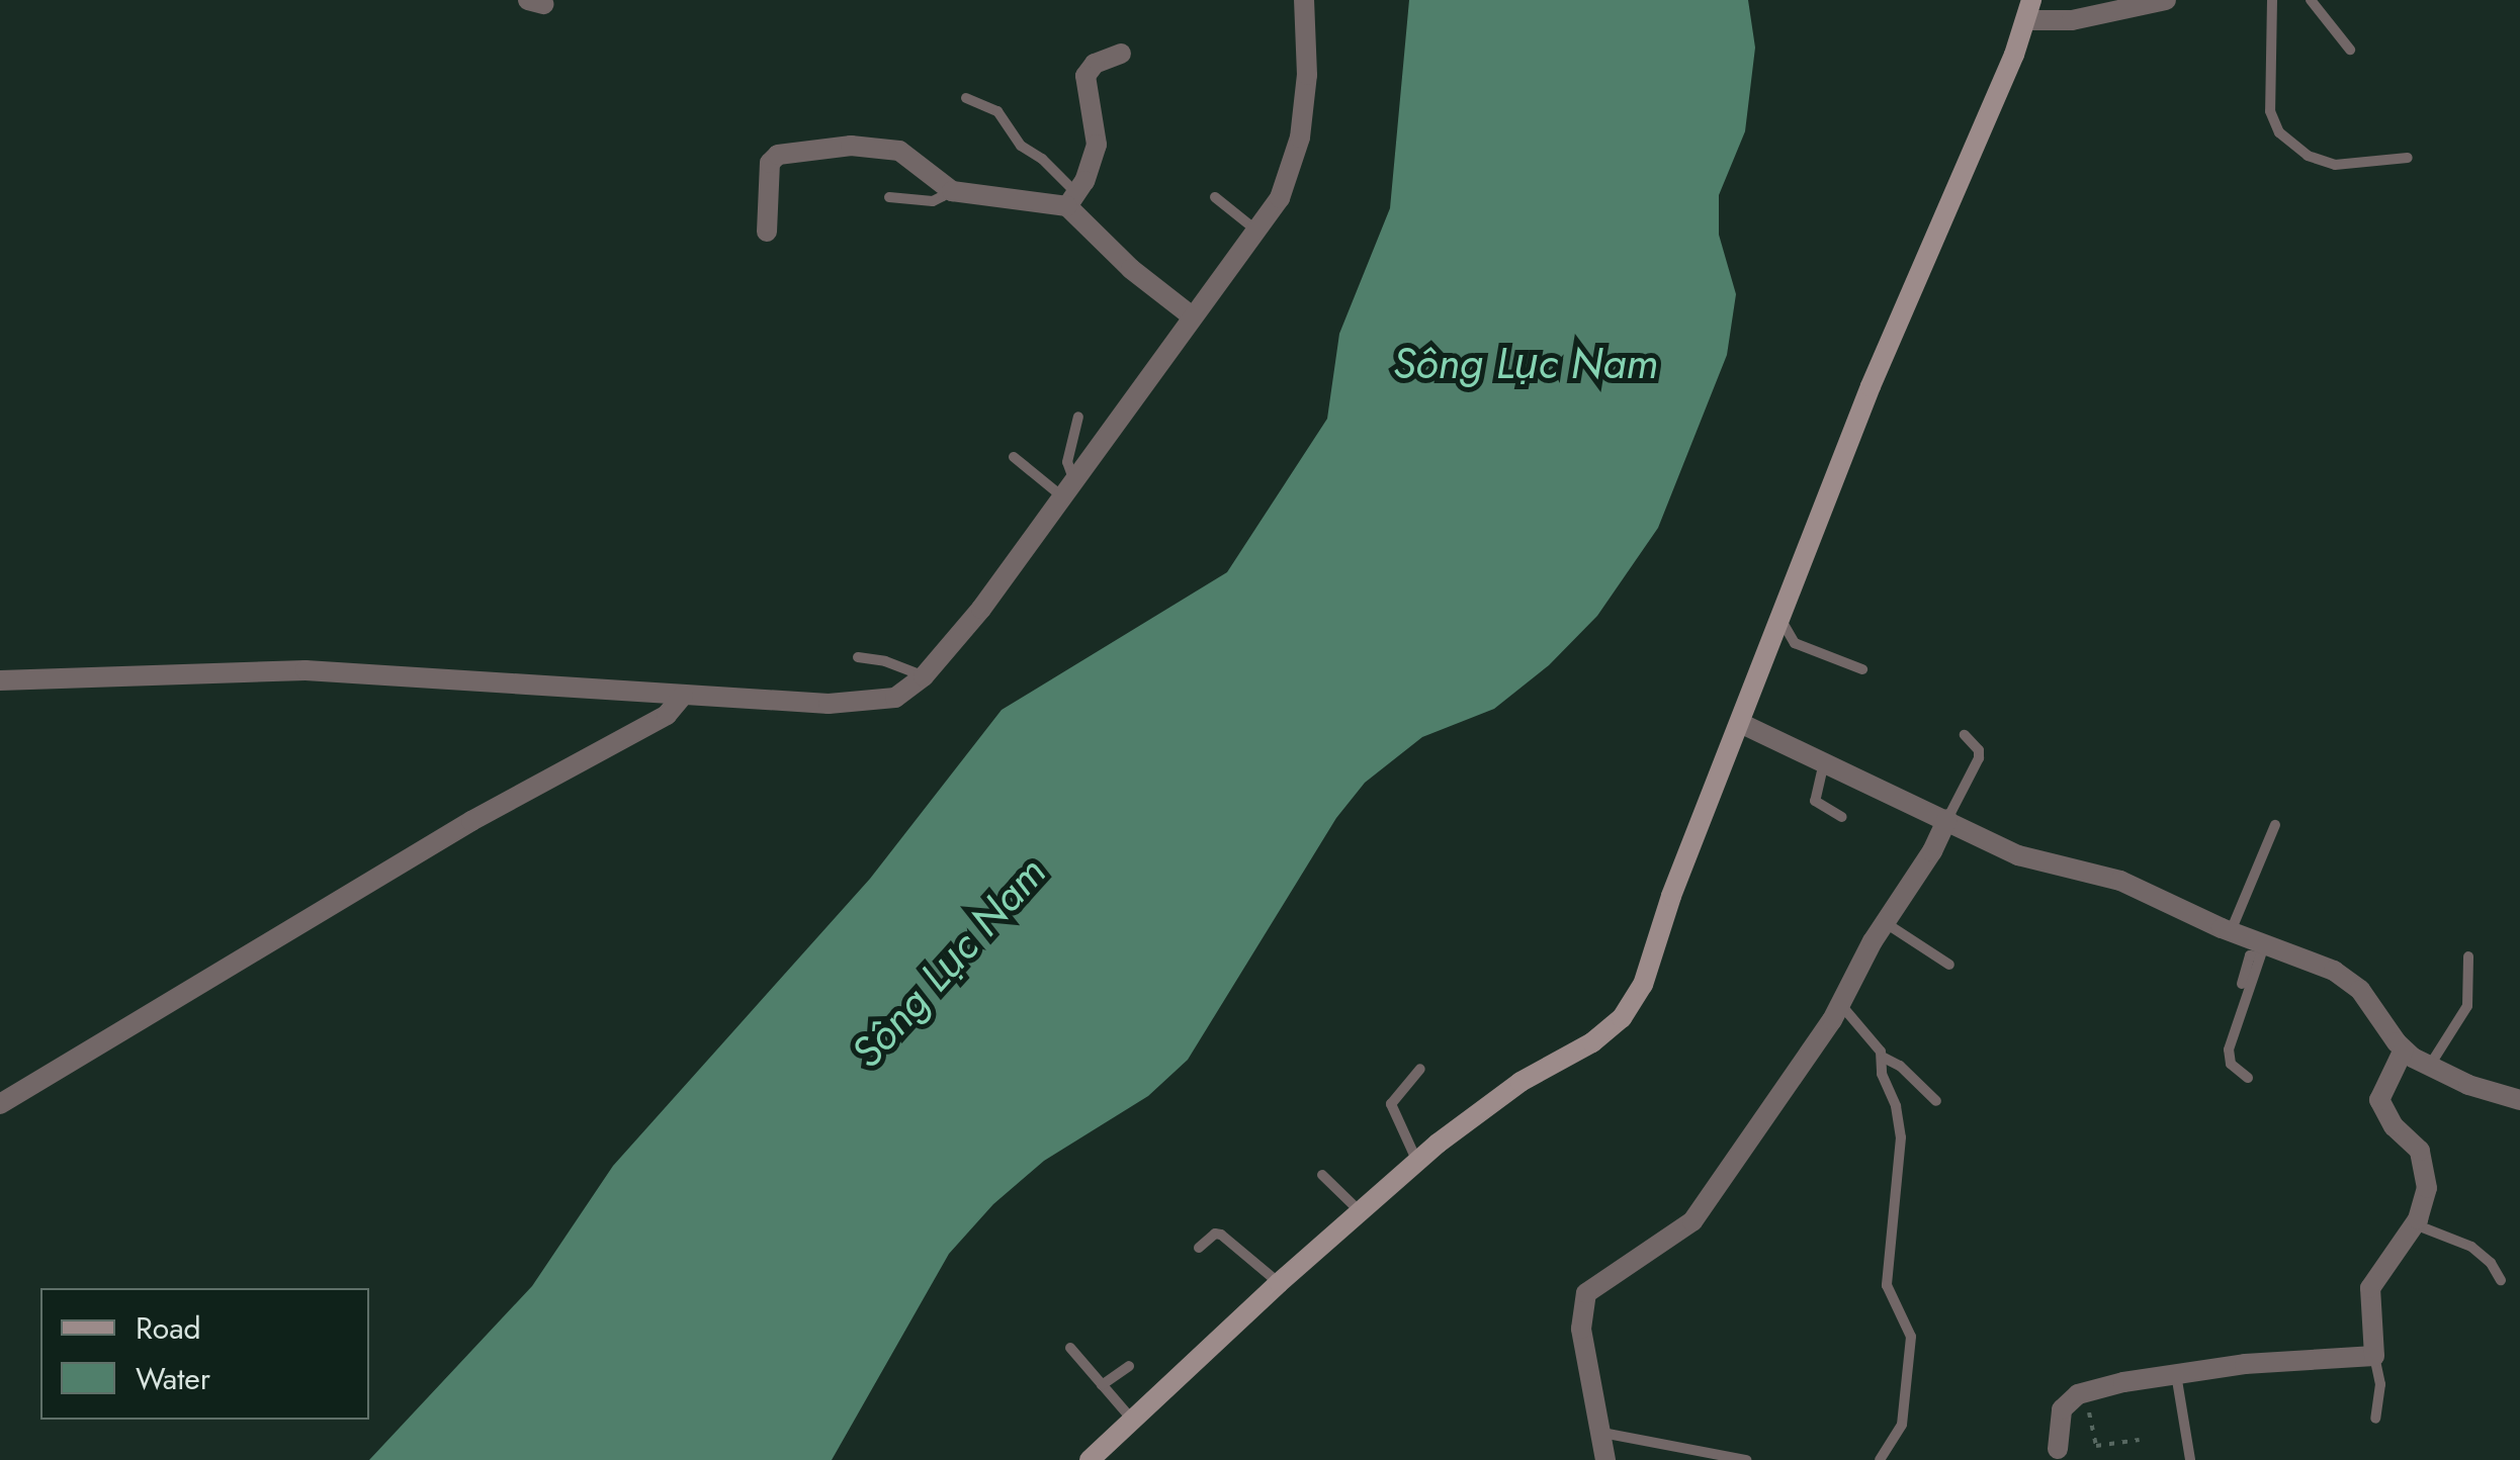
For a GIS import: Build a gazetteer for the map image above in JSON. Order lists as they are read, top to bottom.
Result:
{
  "water": ["Sông Lục Nam"],
  "legend": ["Road", "Water"]
}
